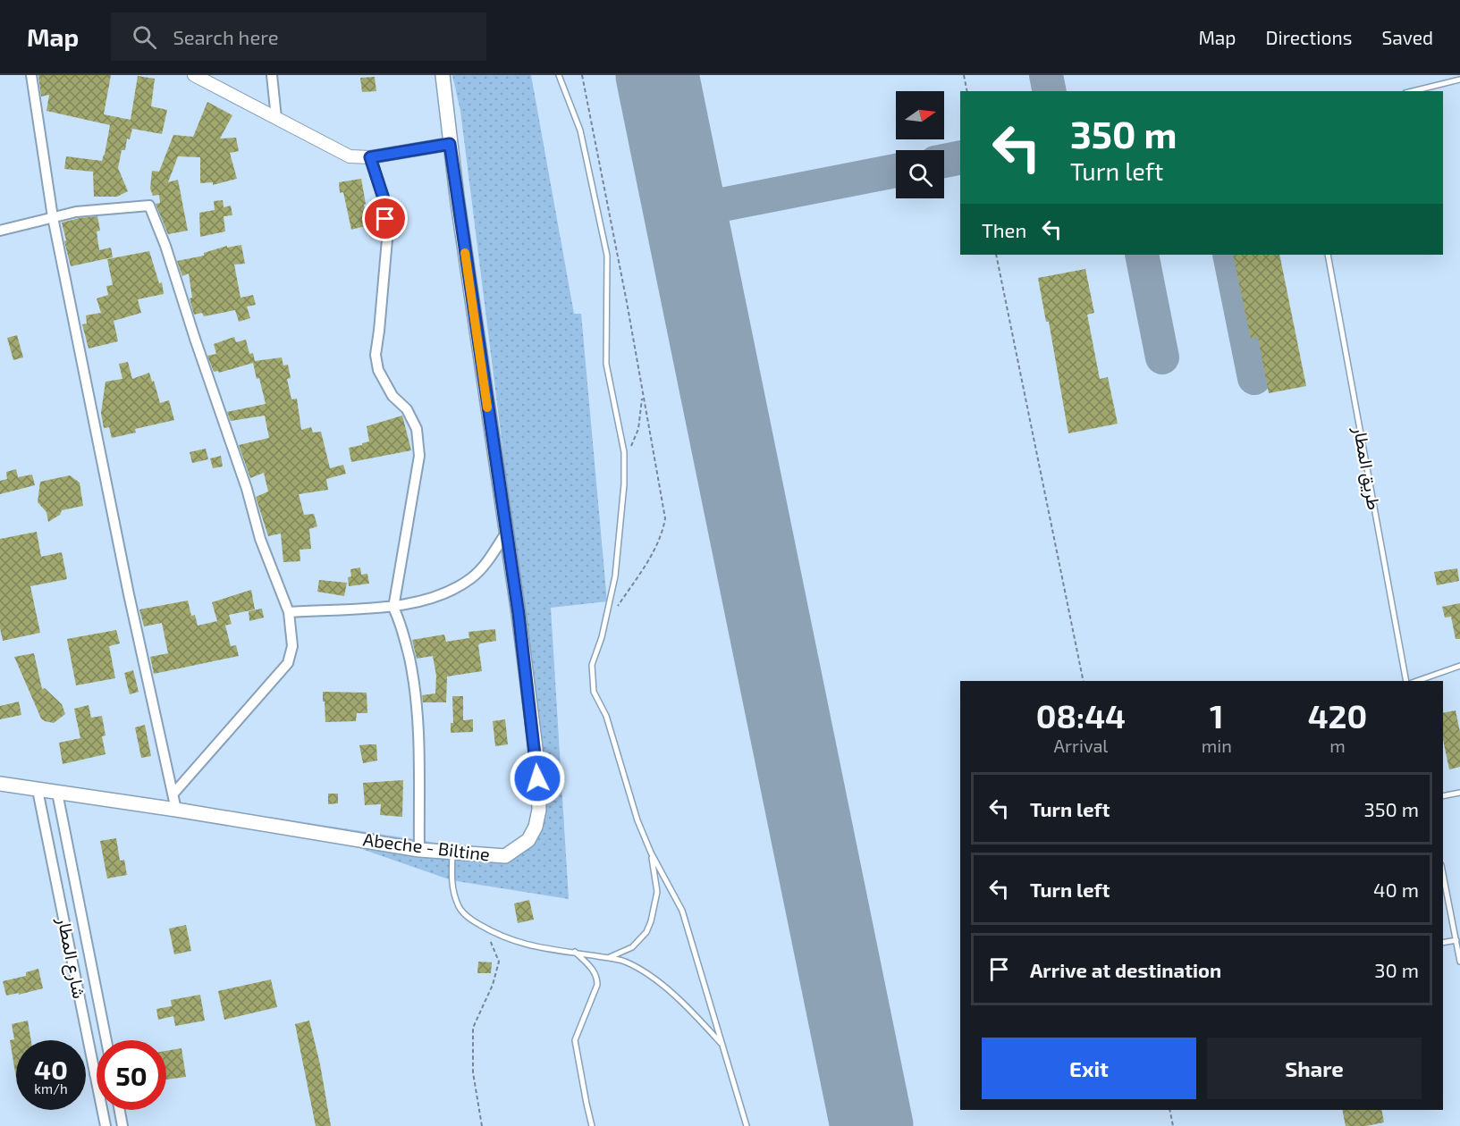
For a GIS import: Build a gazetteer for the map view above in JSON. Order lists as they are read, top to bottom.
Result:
{
  "streets": {
    "main road": ["Abeche - Biltine"],
    "street": ["شارع المطار"],
    "lane": ["طريق المطار"]
  },
  "crossings": [
    ["Abeche - Biltine", "شارع المطار"]
  ],
  "north": "right",
  "page": {
    "header": "Map",
    "search": "Search here",
    "nav": ["Map", "Directions", "Saved"],
    "turn": ["350 m", "Turn left"],
    "then": "Then",
    "eta": [
      "08:44",
      "Arrival",
      "1",
      "min",
      "420",
      "m"
    ],
    "list": [
      {
        "name": "Turn left",
        "value": "350 m"
      },
      {
        "name": "Turn left",
        "value": "40 m"
      },
      {
        "name": "Arrive at destination",
        "value": "30 m"
      }
    ],
    "buttons": ["Exit", "Share"],
    "speed": "40 km/h",
    "limit": "50"
  }
}
